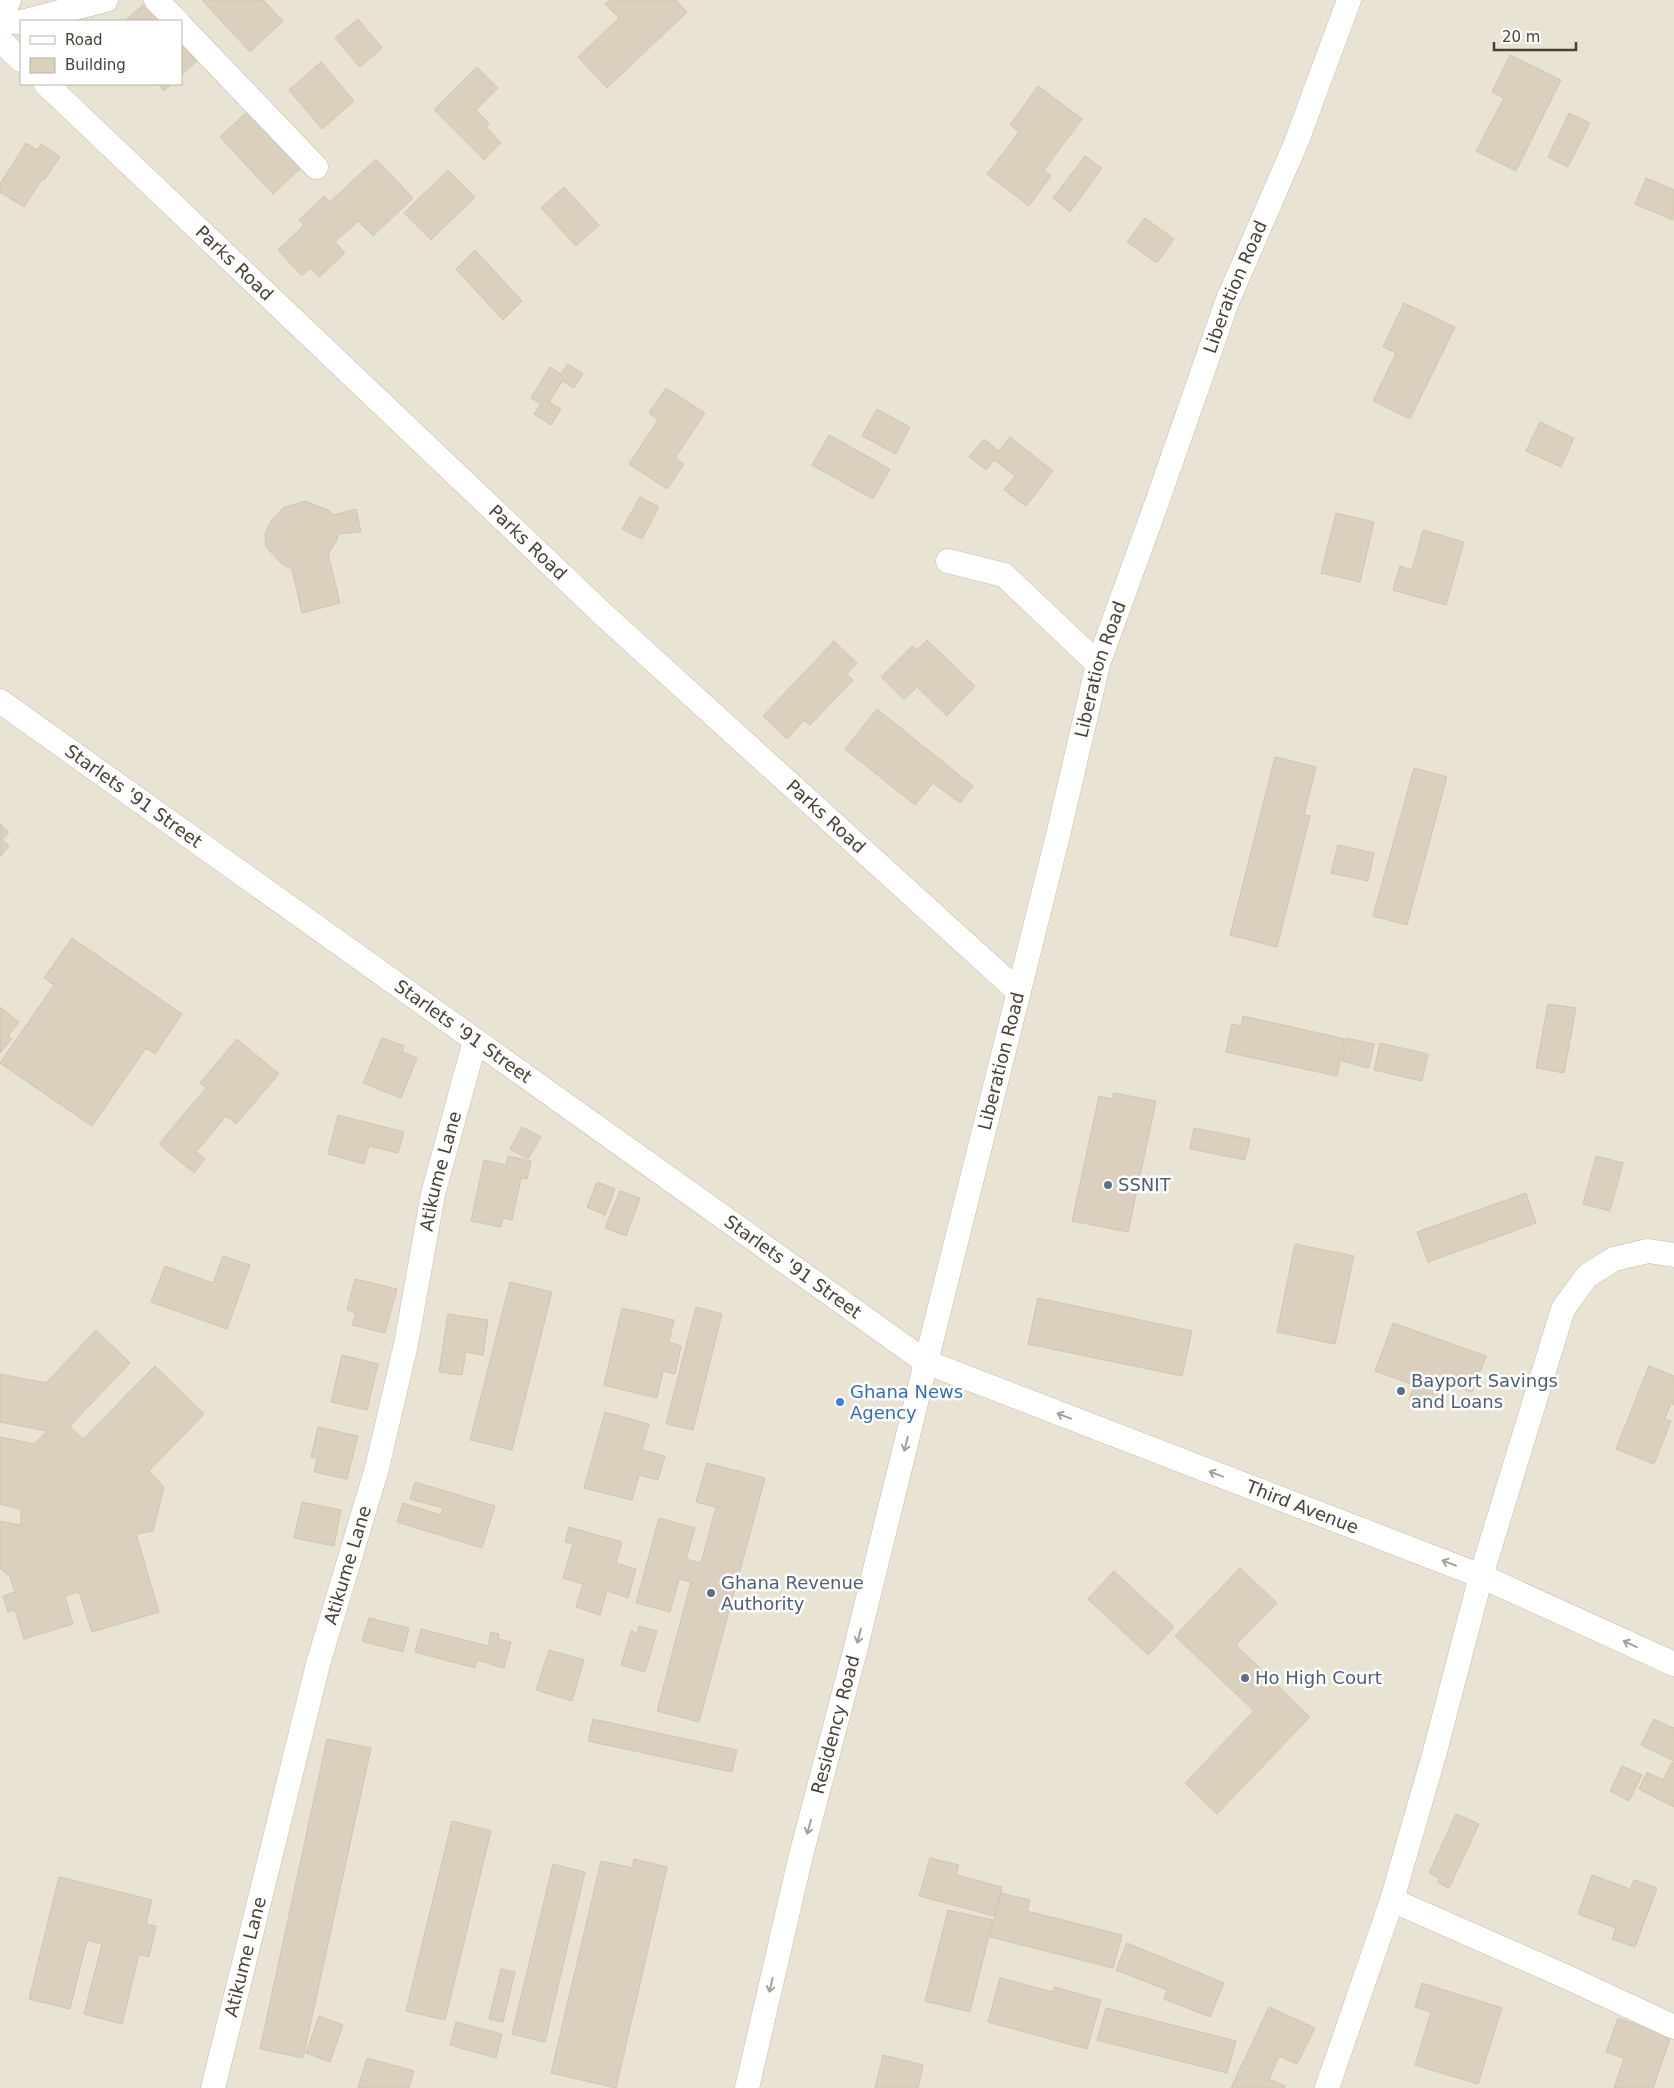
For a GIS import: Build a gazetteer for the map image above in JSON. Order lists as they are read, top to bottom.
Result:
{
  "streets": {
    "street": [
      "Parks Road",
      "Liberation Road",
      "Starlets '91 Street",
      "Atikume Lane",
      "Third Avenue",
      "Residency Road"
    ]
  },
  "crossings": [
    ["Parks Road", "Liberation Road"],
    ["Liberation Road", "Starlets '91 Street"],
    ["Liberation Road", "Third Avenue"],
    ["Liberation Road", "Residency Road"],
    ["Starlets '91 Street", "Atikume Lane"],
    ["Starlets '91 Street", "Third Avenue"],
    ["Starlets '91 Street", "Residency Road"],
    ["Third Avenue", "Residency Road"]
  ],
  "one_way": ["Third Avenue", "Residency Road"],
  "places": [
    "SSNIT",
    "Bayport Savings and Loans",
    "Ghana News Agency",
    "Ghana Revenue Authority",
    "Ho High Court"
  ],
  "legend": ["Road", "Building"],
  "scale_bar": "20 m"
}
